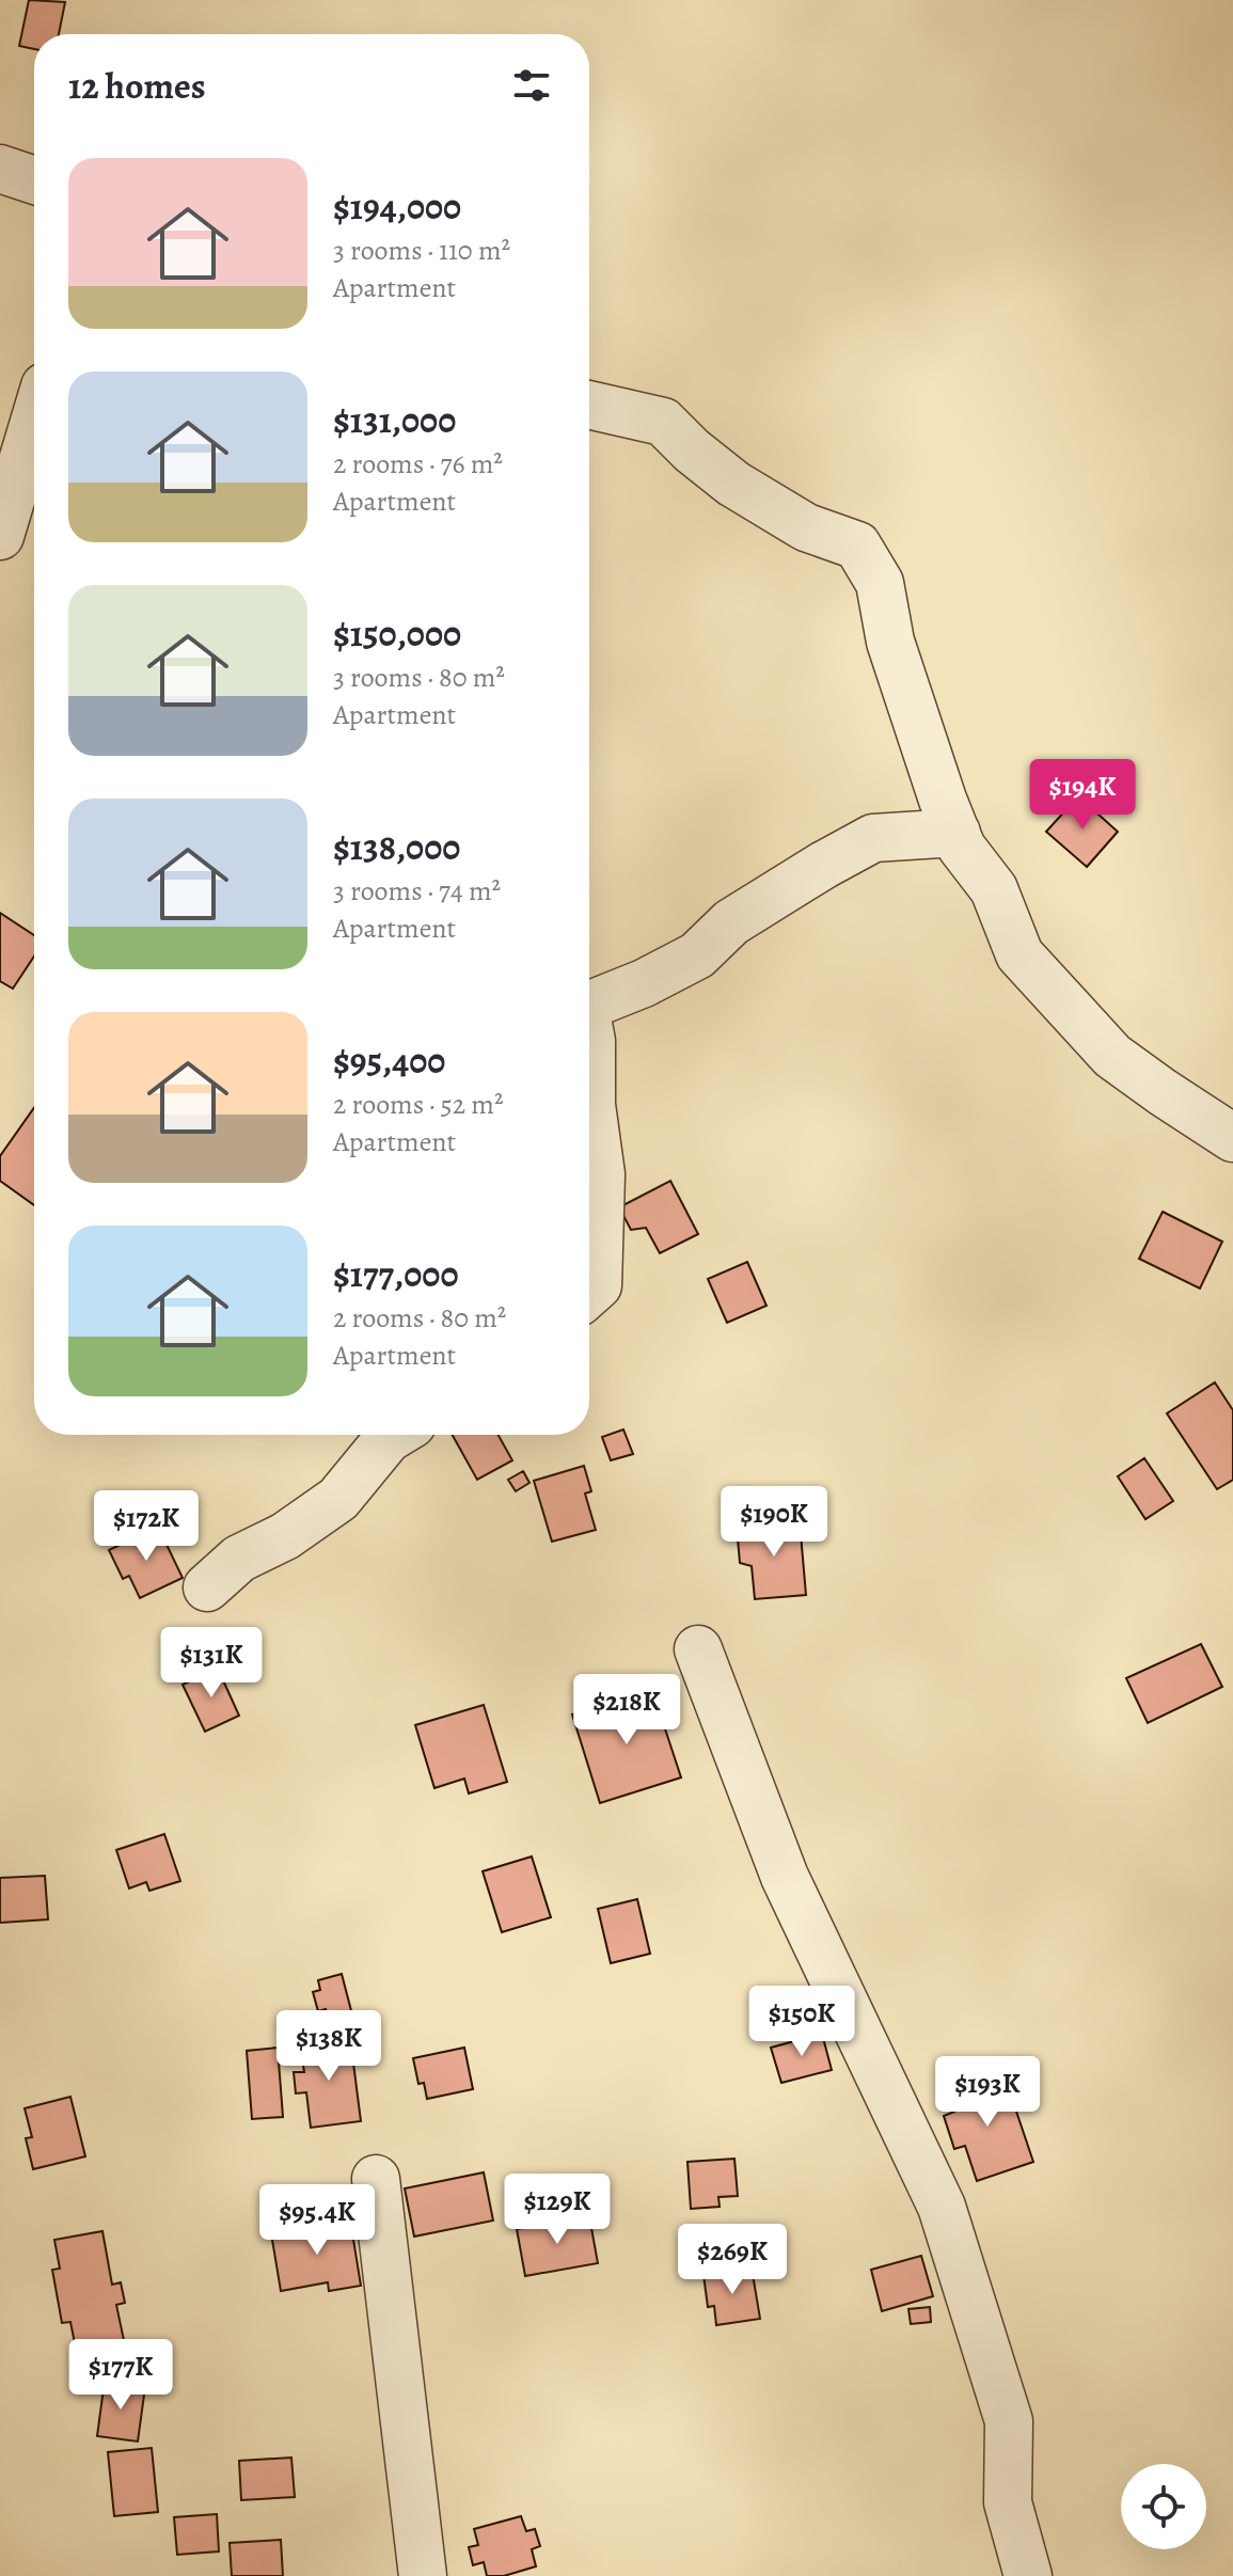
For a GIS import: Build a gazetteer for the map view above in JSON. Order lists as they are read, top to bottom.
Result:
{
  "page": {
    "heading": "12 homes",
    "list": [
      {
        "name": "$194,000",
        "note": "3 rooms · 110 m² · Apartment"
      },
      {
        "name": "$131,000",
        "note": "2 rooms · 76 m² · Apartment"
      },
      {
        "name": "$150,000",
        "note": "3 rooms · 80 m² · Apartment"
      },
      {
        "name": "$138,000",
        "note": "3 rooms · 74 m² · Apartment"
      },
      {
        "name": "$95,400",
        "note": "2 rooms · 52 m² · Apartment"
      },
      {
        "name": "$177,000",
        "note": "2 rooms · 80 m² · Apartment"
      }
    ],
    "price": [
      "$194K",
      "$190K",
      "$172K",
      "$131K",
      "$218K",
      "$150K",
      "$138K",
      "$193K",
      "$129K",
      "$95.4K",
      "$269K",
      "$177K"
    ]
  }
}
